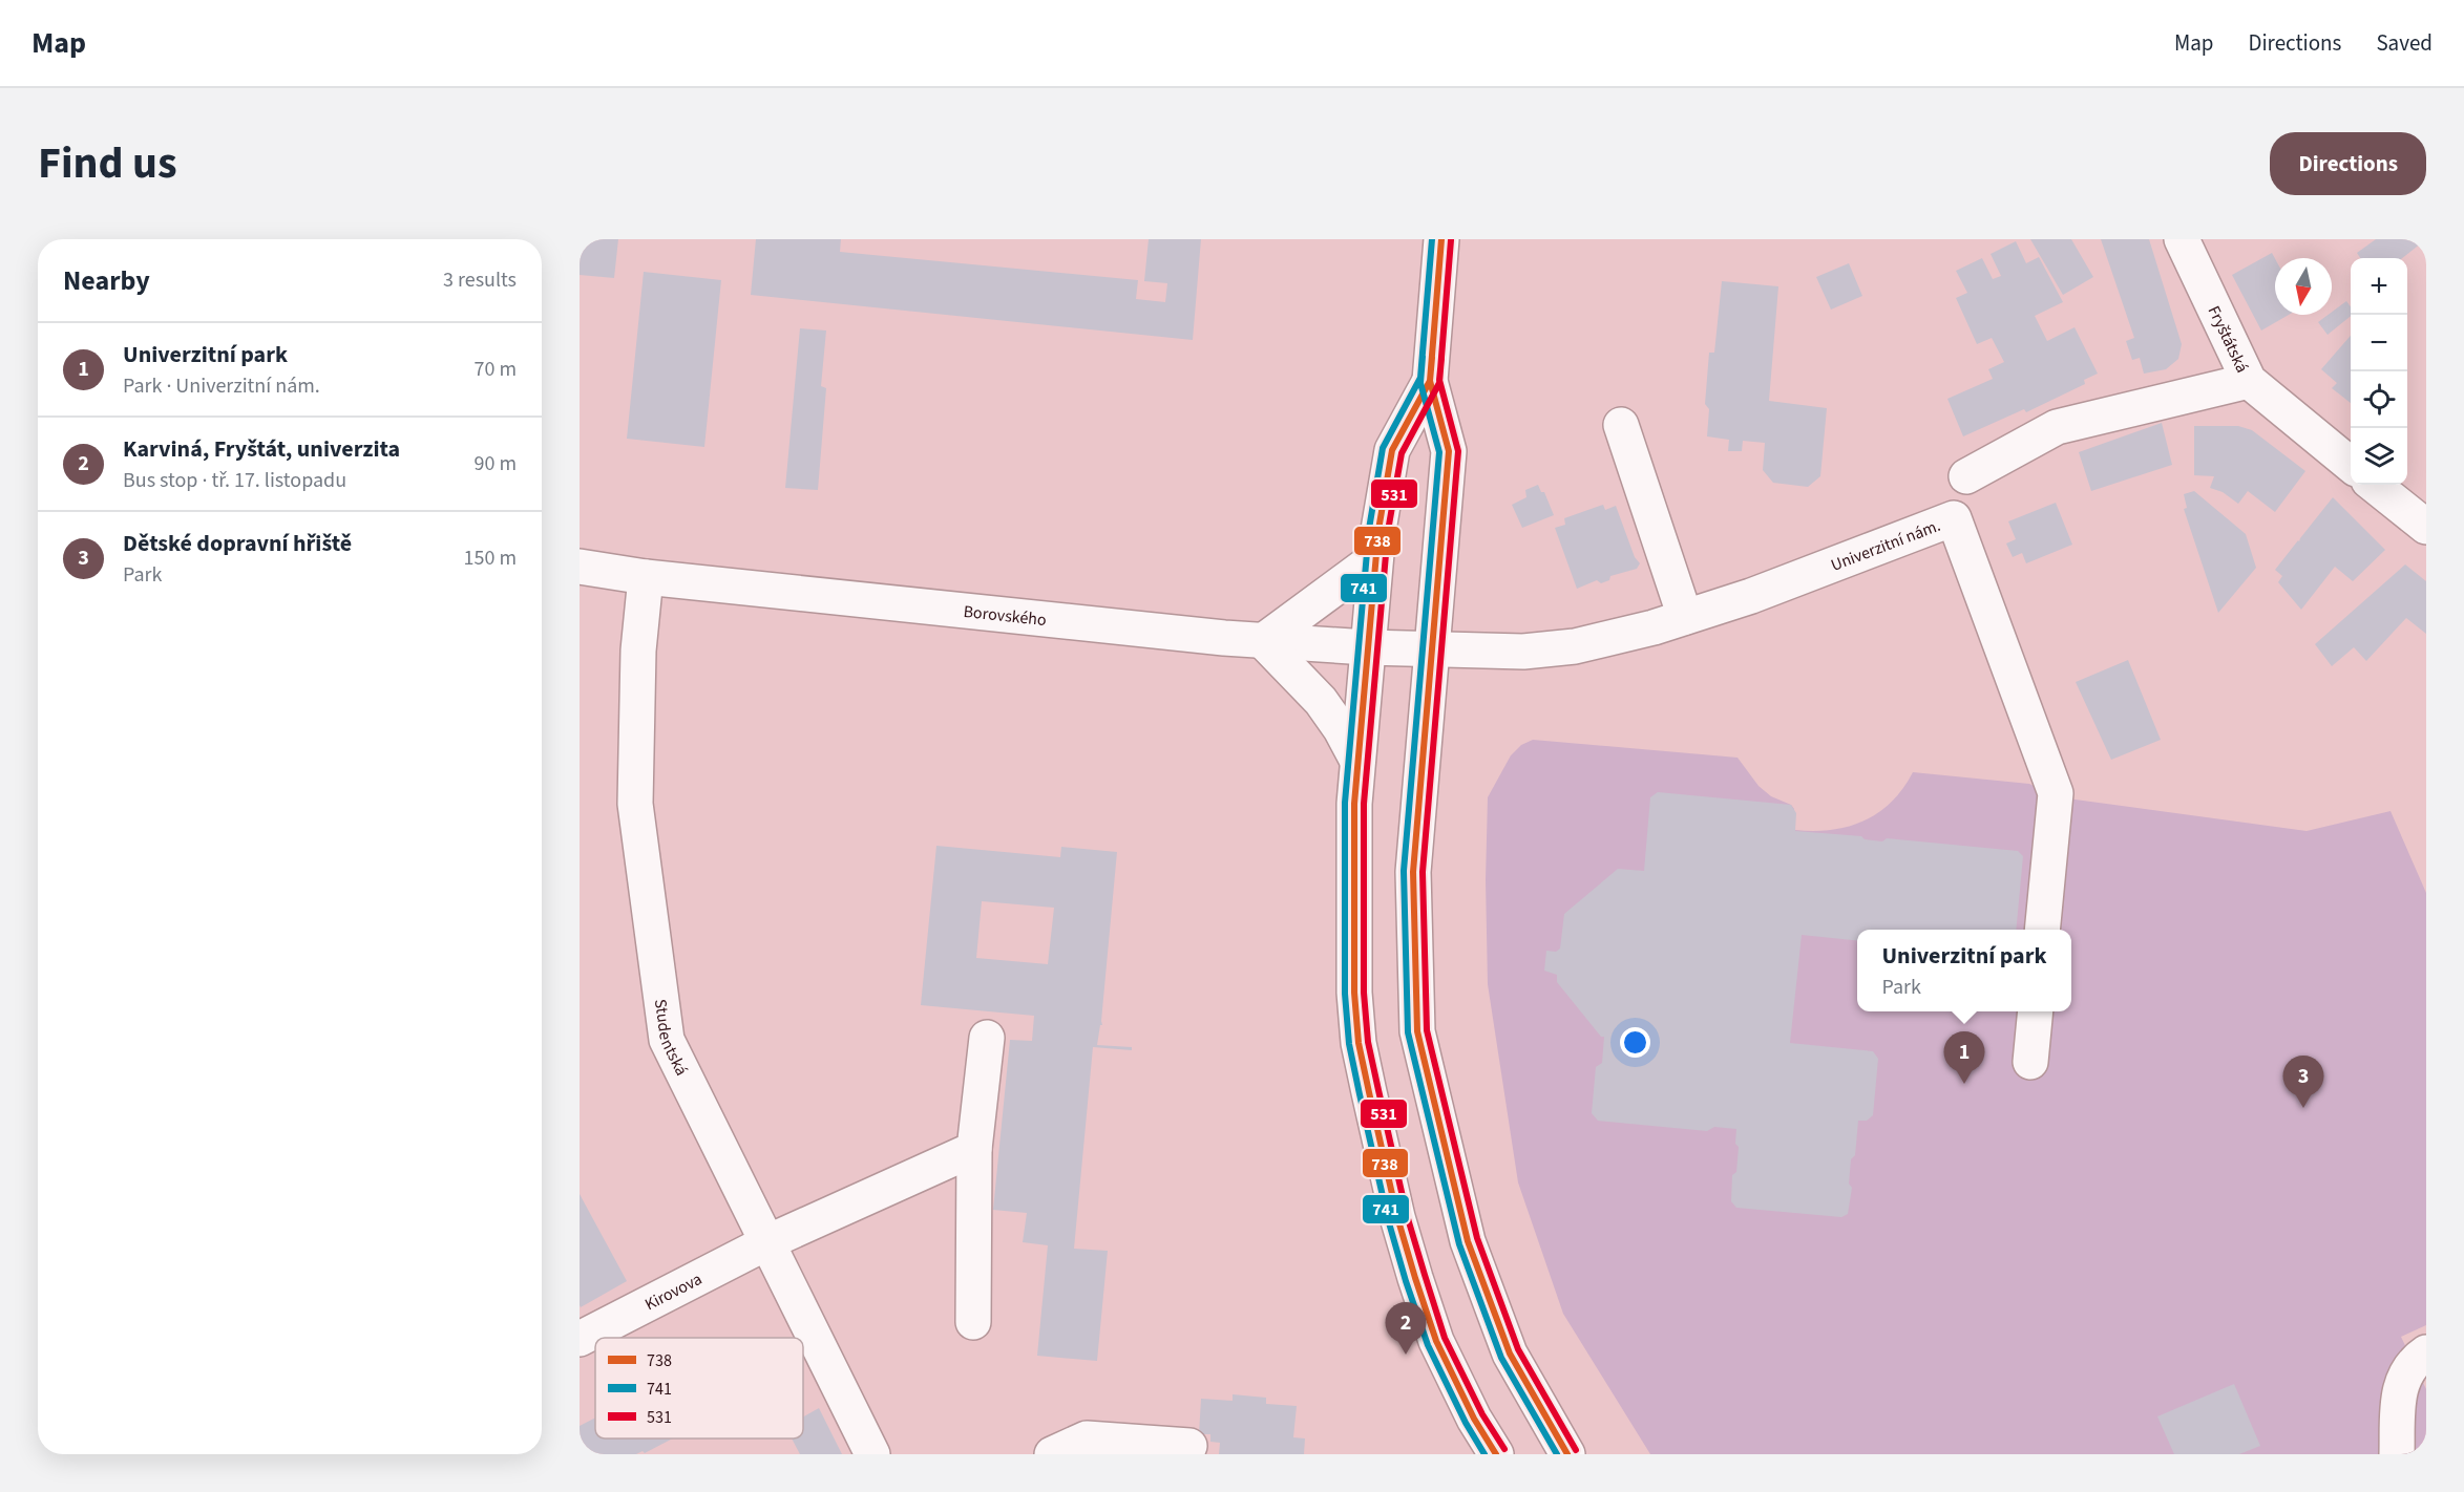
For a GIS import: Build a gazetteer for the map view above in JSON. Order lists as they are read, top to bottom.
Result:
{
  "streets": {
    "main road": [
      "Fryštátská",
      "Univerzitní nám.",
      "Borovského",
      "Studentská",
      "Kirovova"
    ]
  },
  "crossings": [
    ["Univerzitní nám.", "Borovského"],
    ["Borovského", "Studentská"],
    ["Studentská", "Kirovova"]
  ],
  "lines": ["transit line 738", "transit line 741", "transit line 531"],
  "legend": ["738", "741", "531"],
  "north": "bottom",
  "page": {
    "header": "Map",
    "nav": ["Map", "Directions", "Saved"],
    "title": "Find us",
    "buttons": "Directions",
    "heading": ["Nearby", "3 results"],
    "map_buttons": ["+", "−"],
    "list": [
      {
        "mark": "1",
        "name": "Univerzitní park",
        "note": "Park · Univerzitní nám.",
        "value": "70 m"
      },
      {
        "mark": "2",
        "name": "Karviná, Fryštát, univerzita",
        "note": "Bus stop · tř. 17. listopadu",
        "value": "90 m"
      },
      {
        "mark": "3",
        "name": "Dětské dopravní hřiště",
        "note": "Park",
        "value": "150 m"
      }
    ],
    "popup": ["Univerzitní park", "Park"],
    "pins": ["1", "3", "2"]
  }
}
